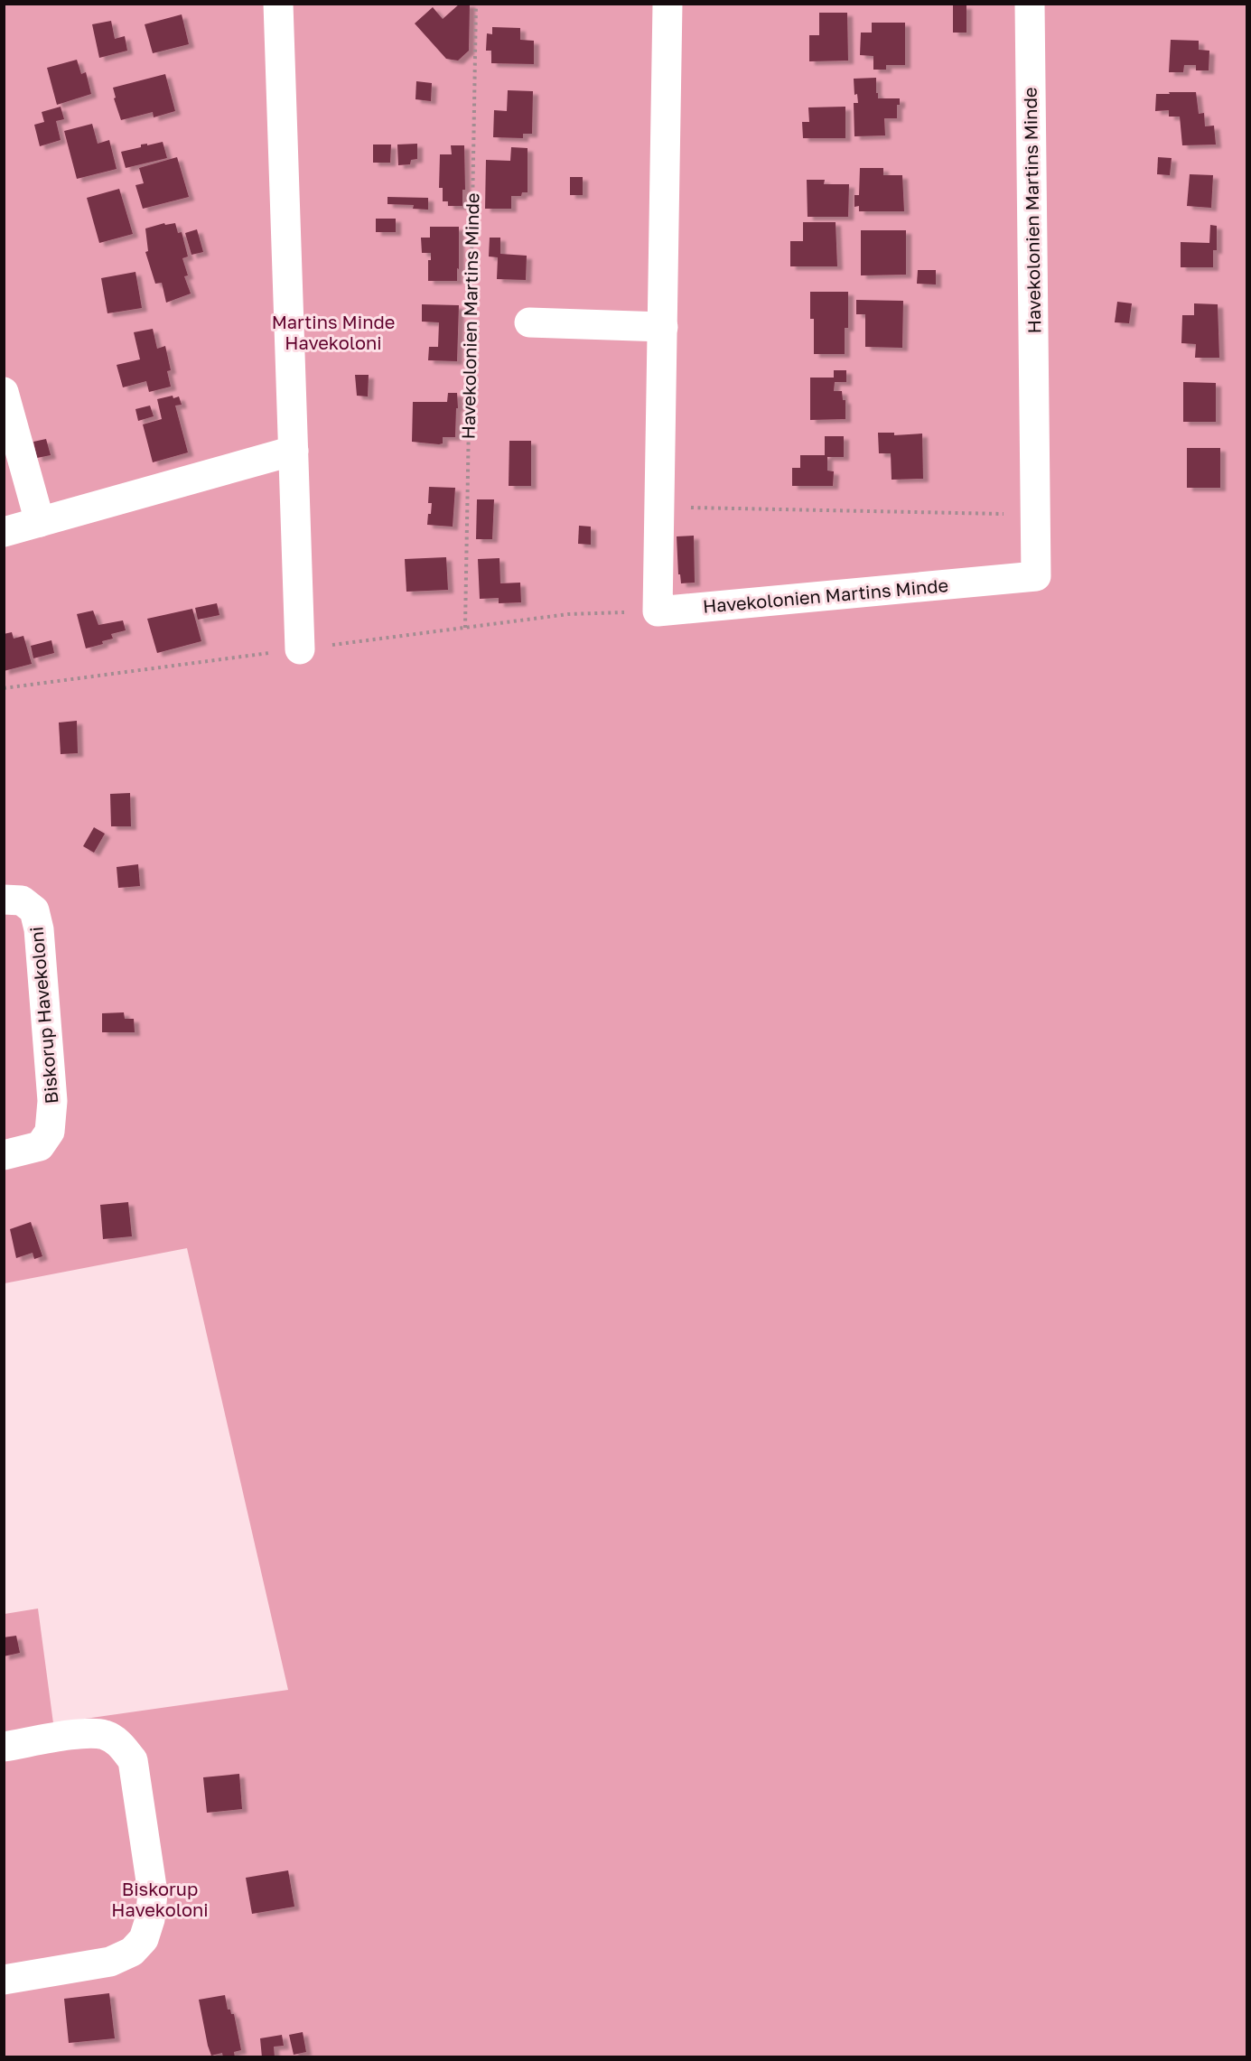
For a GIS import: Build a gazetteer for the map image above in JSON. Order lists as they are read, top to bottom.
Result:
{
  "streets": {
    "lane": ["Havekolonien Martins Minde", "Biskorup Havekoloni"]
  },
  "parks": ["Martins Minde Havekoloni", "Biskorup Havekoloni"]
}
